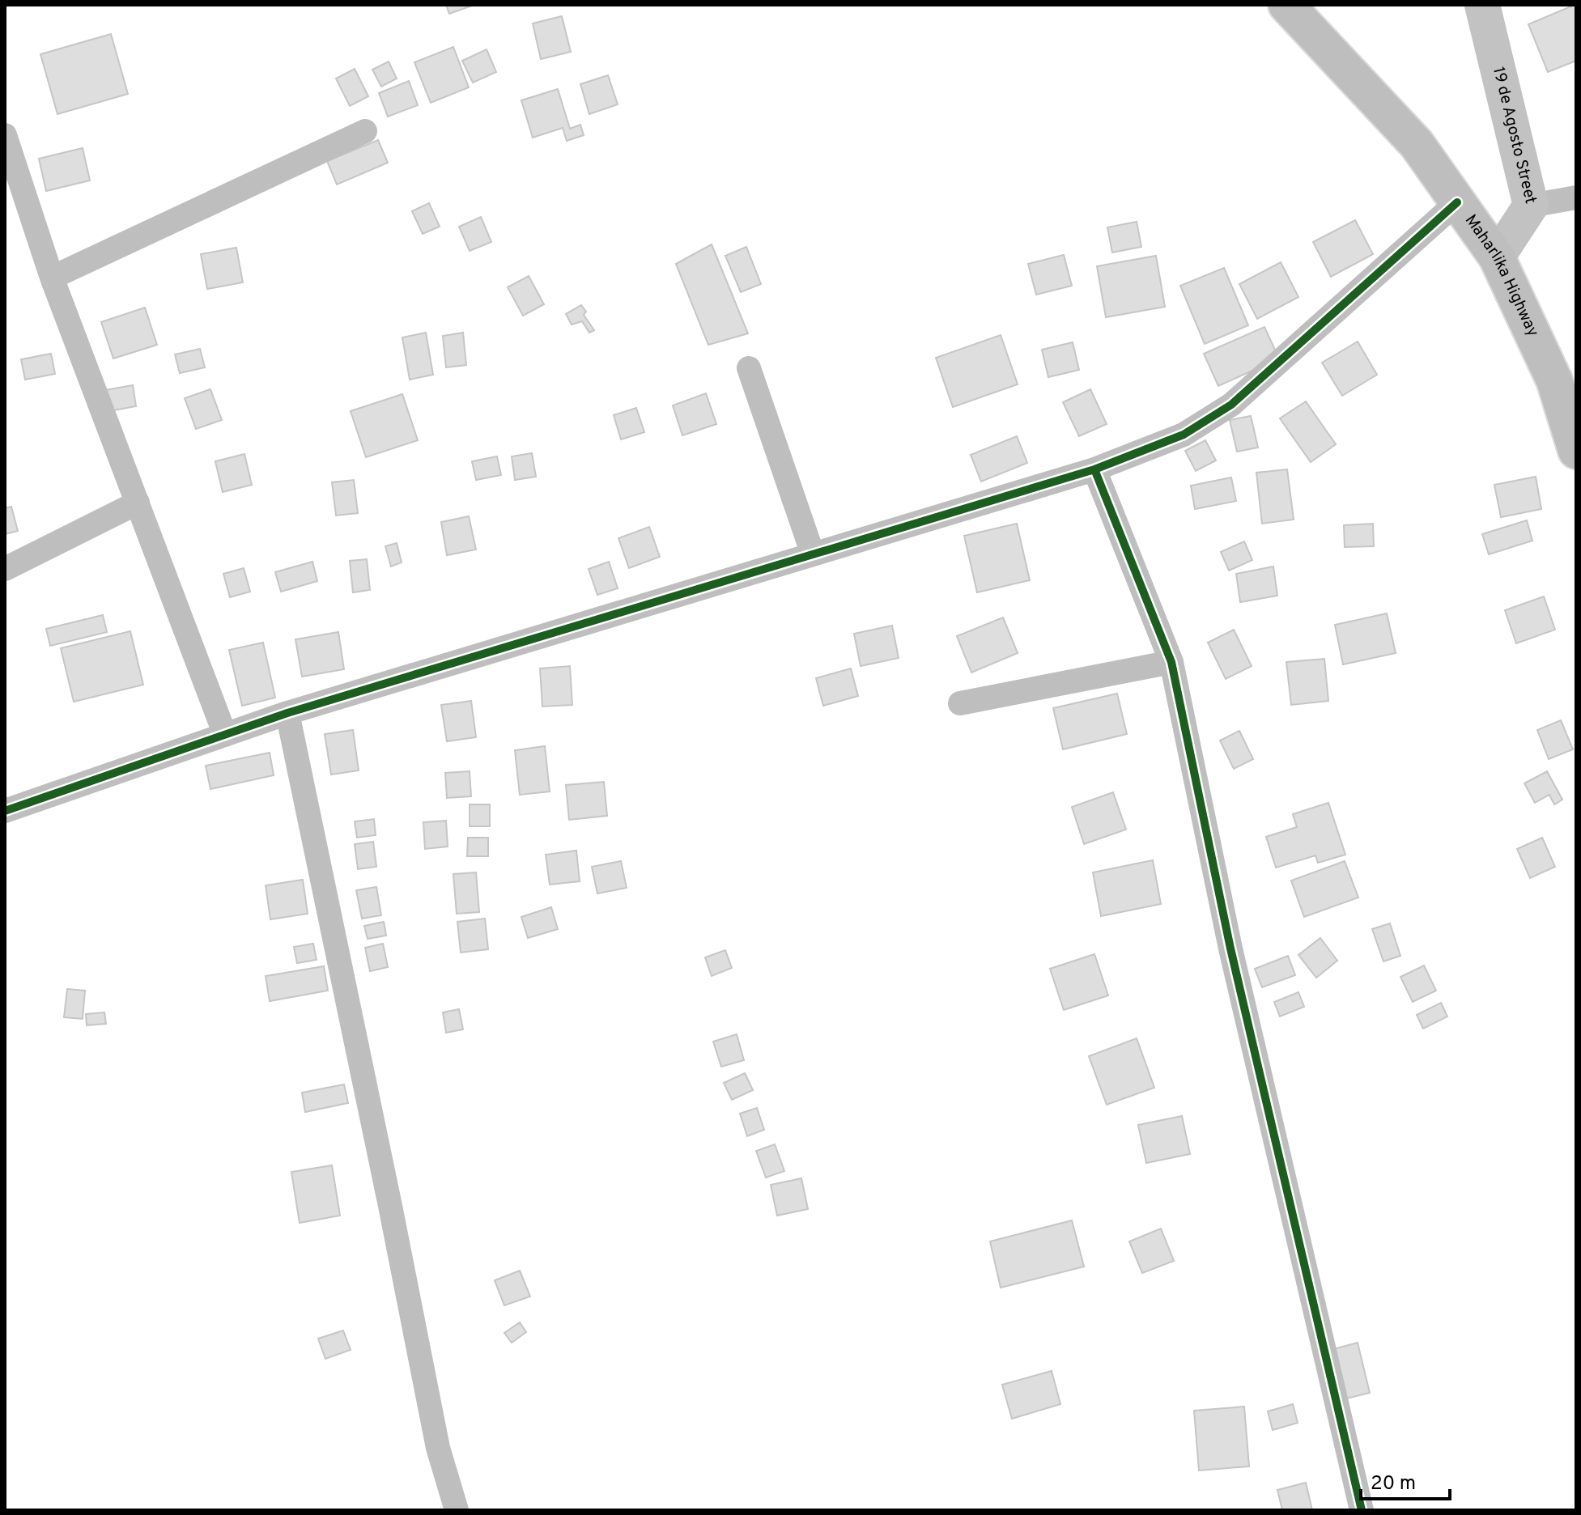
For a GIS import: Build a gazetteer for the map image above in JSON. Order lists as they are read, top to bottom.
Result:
{
  "streets": {
    "highway": ["Maharlika Highway"],
    "street": ["19 de Agosto Street"]
  },
  "crossings": [
    ["19 de Agosto Street", "Maharlika Highway"]
  ],
  "scale_bar": "20 m"
}
